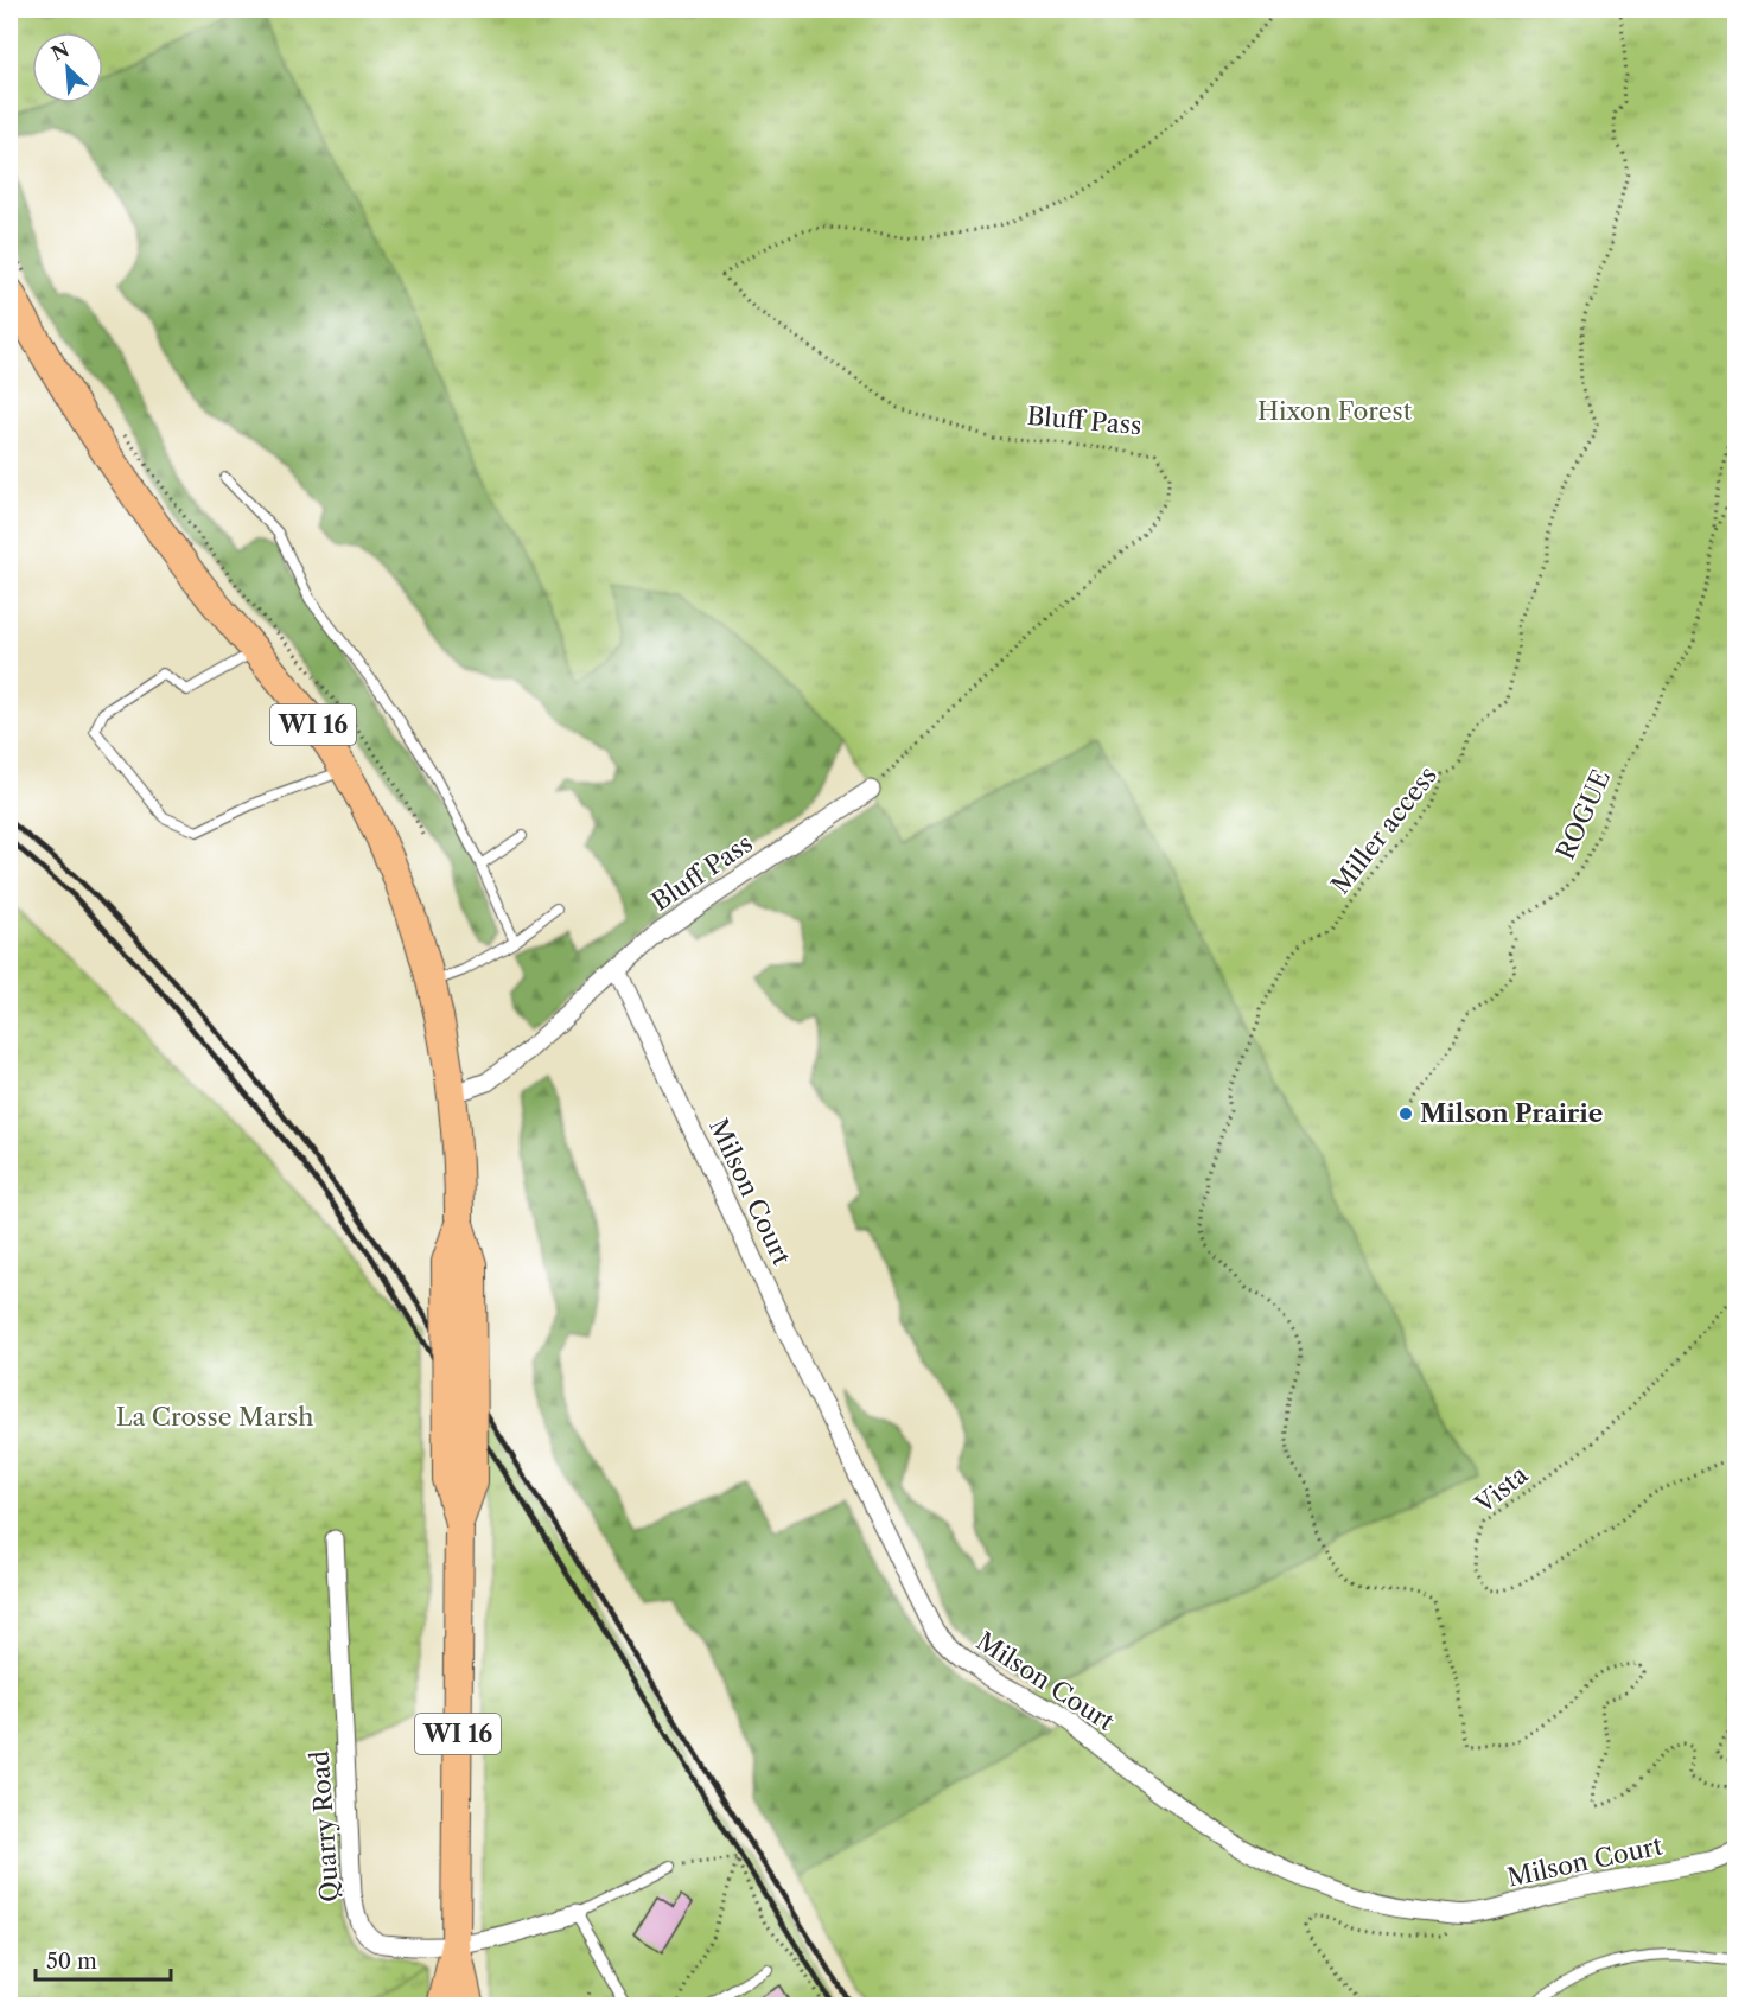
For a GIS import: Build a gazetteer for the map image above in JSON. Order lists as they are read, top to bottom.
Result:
{
  "streets": {
    "main road": ["WI 16"],
    "street": ["Bluff Pass", "Milson Court", "Quarry Road"],
    "path": ["ROGUE", "Miller access", "Vista"]
  },
  "crossings": [
    ["Bluff Pass", "WI 16"],
    ["Bluff Pass", "Milson Court"],
    ["WI 16", "Quarry Road"]
  ],
  "parks": ["Hixon Forest", "La Crosse Marsh"],
  "places": ["Milson Prairie"],
  "scale_bar": "50 m",
  "north": "top left"
}
